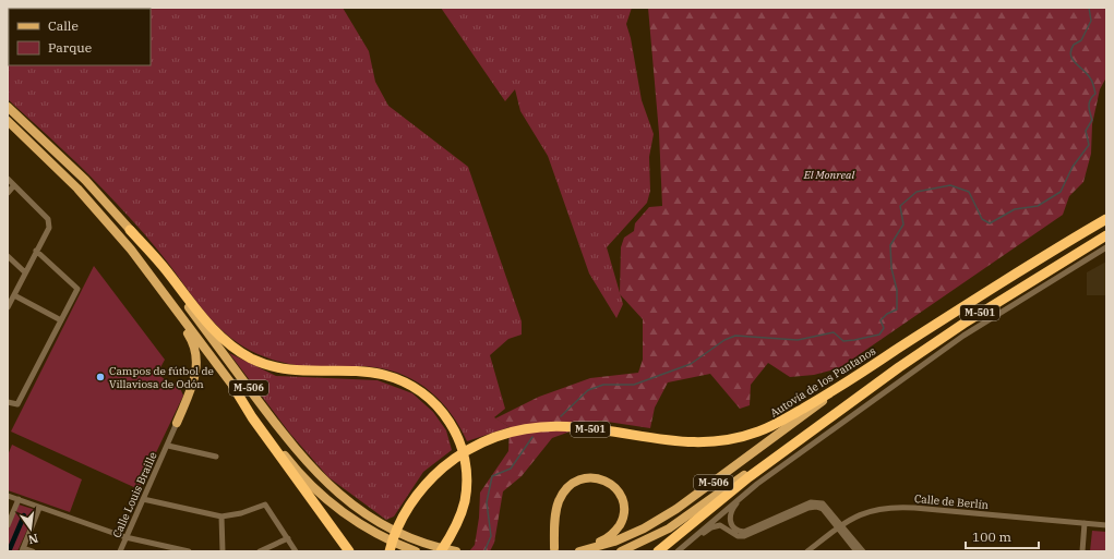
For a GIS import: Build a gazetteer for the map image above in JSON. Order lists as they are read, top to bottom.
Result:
{
  "streets": {
    "highway": ["M-501", "Autovía de los Pantanos"],
    "main road": ["M-506"],
    "street": ["Calle Louis Braille", "Calle de Berlín"]
  },
  "crossings": [
    ["M-501", "M-506"],
    ["Autovía de los Pantanos", "M-506"]
  ],
  "parks": ["El Monreal"],
  "places": ["Campos de fútbol de Villaviosa de Odón"],
  "legend": ["Calle", "Parque"],
  "scale_bar": "100 m",
  "north": "bottom"
}
